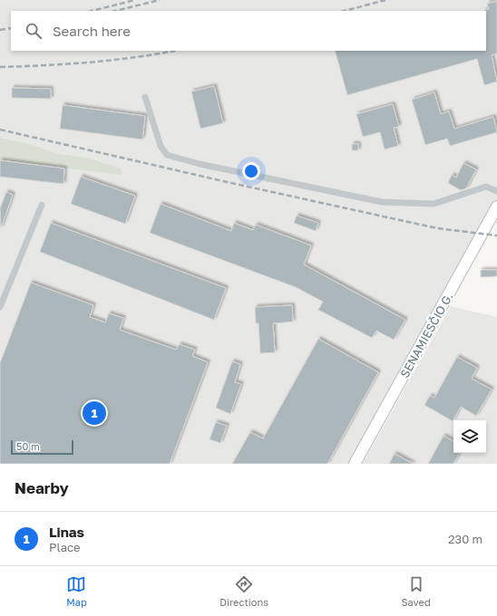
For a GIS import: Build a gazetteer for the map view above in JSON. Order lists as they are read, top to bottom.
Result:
{
  "streets": {
    "main road": ["SENAMIESČIO G."]
  },
  "scale_bar": "50 m",
  "page": {
    "search": "Search here",
    "pins": "1",
    "scale": "50 m",
    "heading": "Nearby",
    "list": [
      {
        "mark": "1",
        "name": "Linas",
        "note": "Place",
        "value": "230 m"
      }
    ],
    "nav": ["Map", "Directions", "Saved"]
  }
}
